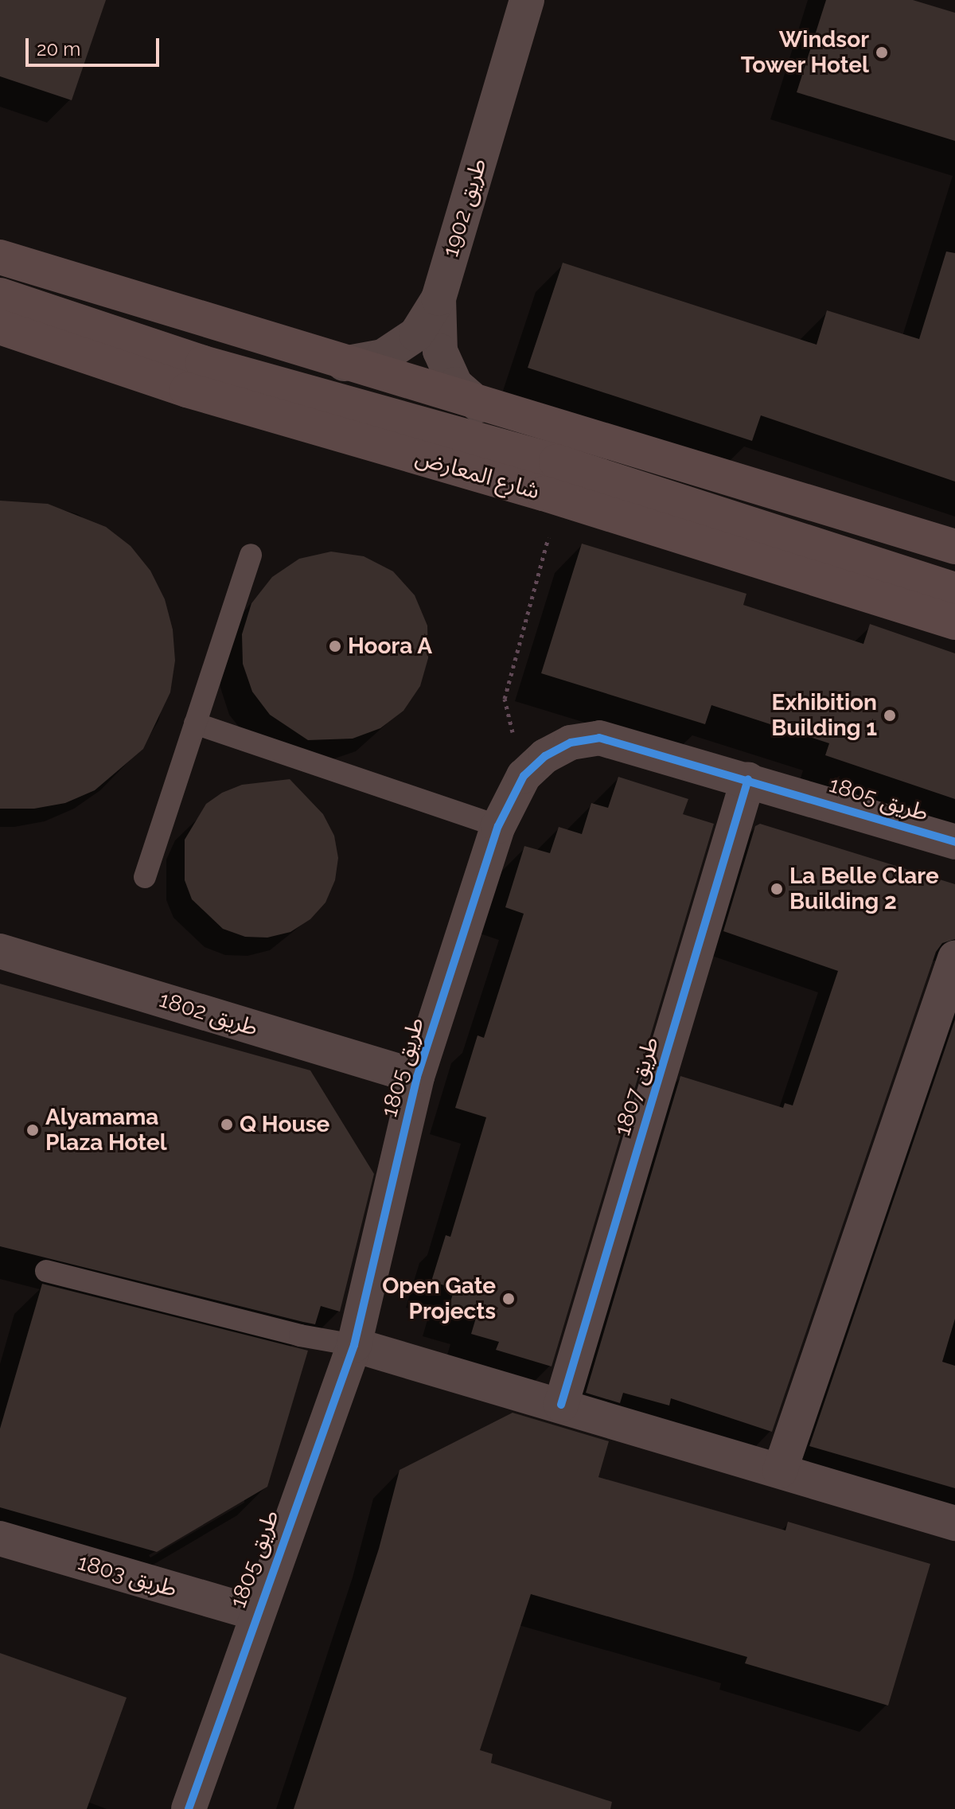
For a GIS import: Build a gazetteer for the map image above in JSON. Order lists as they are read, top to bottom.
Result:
{
  "streets": {
    "main road": ["شارع المعارض"],
    "street": [
      "طريق 1902",
      "طريق 1805",
      "طريق 1802",
      "طريق 1807",
      "طريق 1803"
    ]
  },
  "crossings": [
    ["طريق 1805", "طريق 1802"],
    ["طريق 1805", "طريق 1807"],
    ["طريق 1805", "طريق 1803"]
  ],
  "places": [
    "Windsor Tower Hotel",
    "Hoora A",
    "Exhibition Building 1",
    "La Belle Clare Building 2",
    "Q House",
    "Alyamama Plaza Hotel",
    "Open Gate Projects"
  ],
  "scale_bar": "20 m"
}
